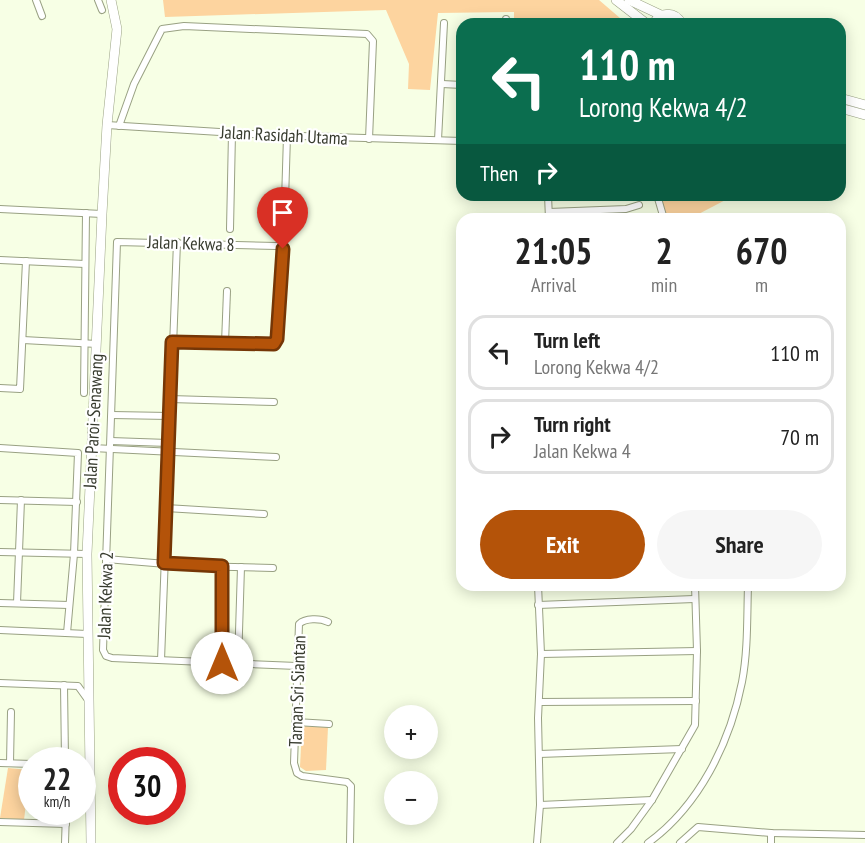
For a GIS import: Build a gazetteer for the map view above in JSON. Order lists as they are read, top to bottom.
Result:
{
  "streets": {
    "main road": ["Jalan Paroi-Senawang"],
    "street": [
      "Jalan Rasidah Utama",
      "Jalan Kekwa 8",
      "Jalan Kekwa 2",
      "Taman Sri Siantan"
    ]
  },
  "crossings": [
    ["Jalan Rasidah Utama", "Jalan Paroi-Senawang"],
    ["Jalan Kekwa 8", "Jalan Kekwa 2"],
    ["Jalan Kekwa 2", "Taman Sri Siantan"]
  ],
  "page": {
    "turn": ["110 m", "Lorong Kekwa 4/2"],
    "then": "Then",
    "eta": [
      "21:05",
      "Arrival",
      "2",
      "min",
      "670",
      "m"
    ],
    "list": [
      {
        "name": "Turn left",
        "note": "Lorong Kekwa 4/2",
        "value": "110 m"
      },
      {
        "name": "Turn right",
        "note": "Jalan Kekwa 4",
        "value": "70 m"
      }
    ],
    "buttons": ["Exit", "Share"],
    "map_buttons": ["+", "−"],
    "speed": "22 km/h",
    "limit": "30"
  }
}
